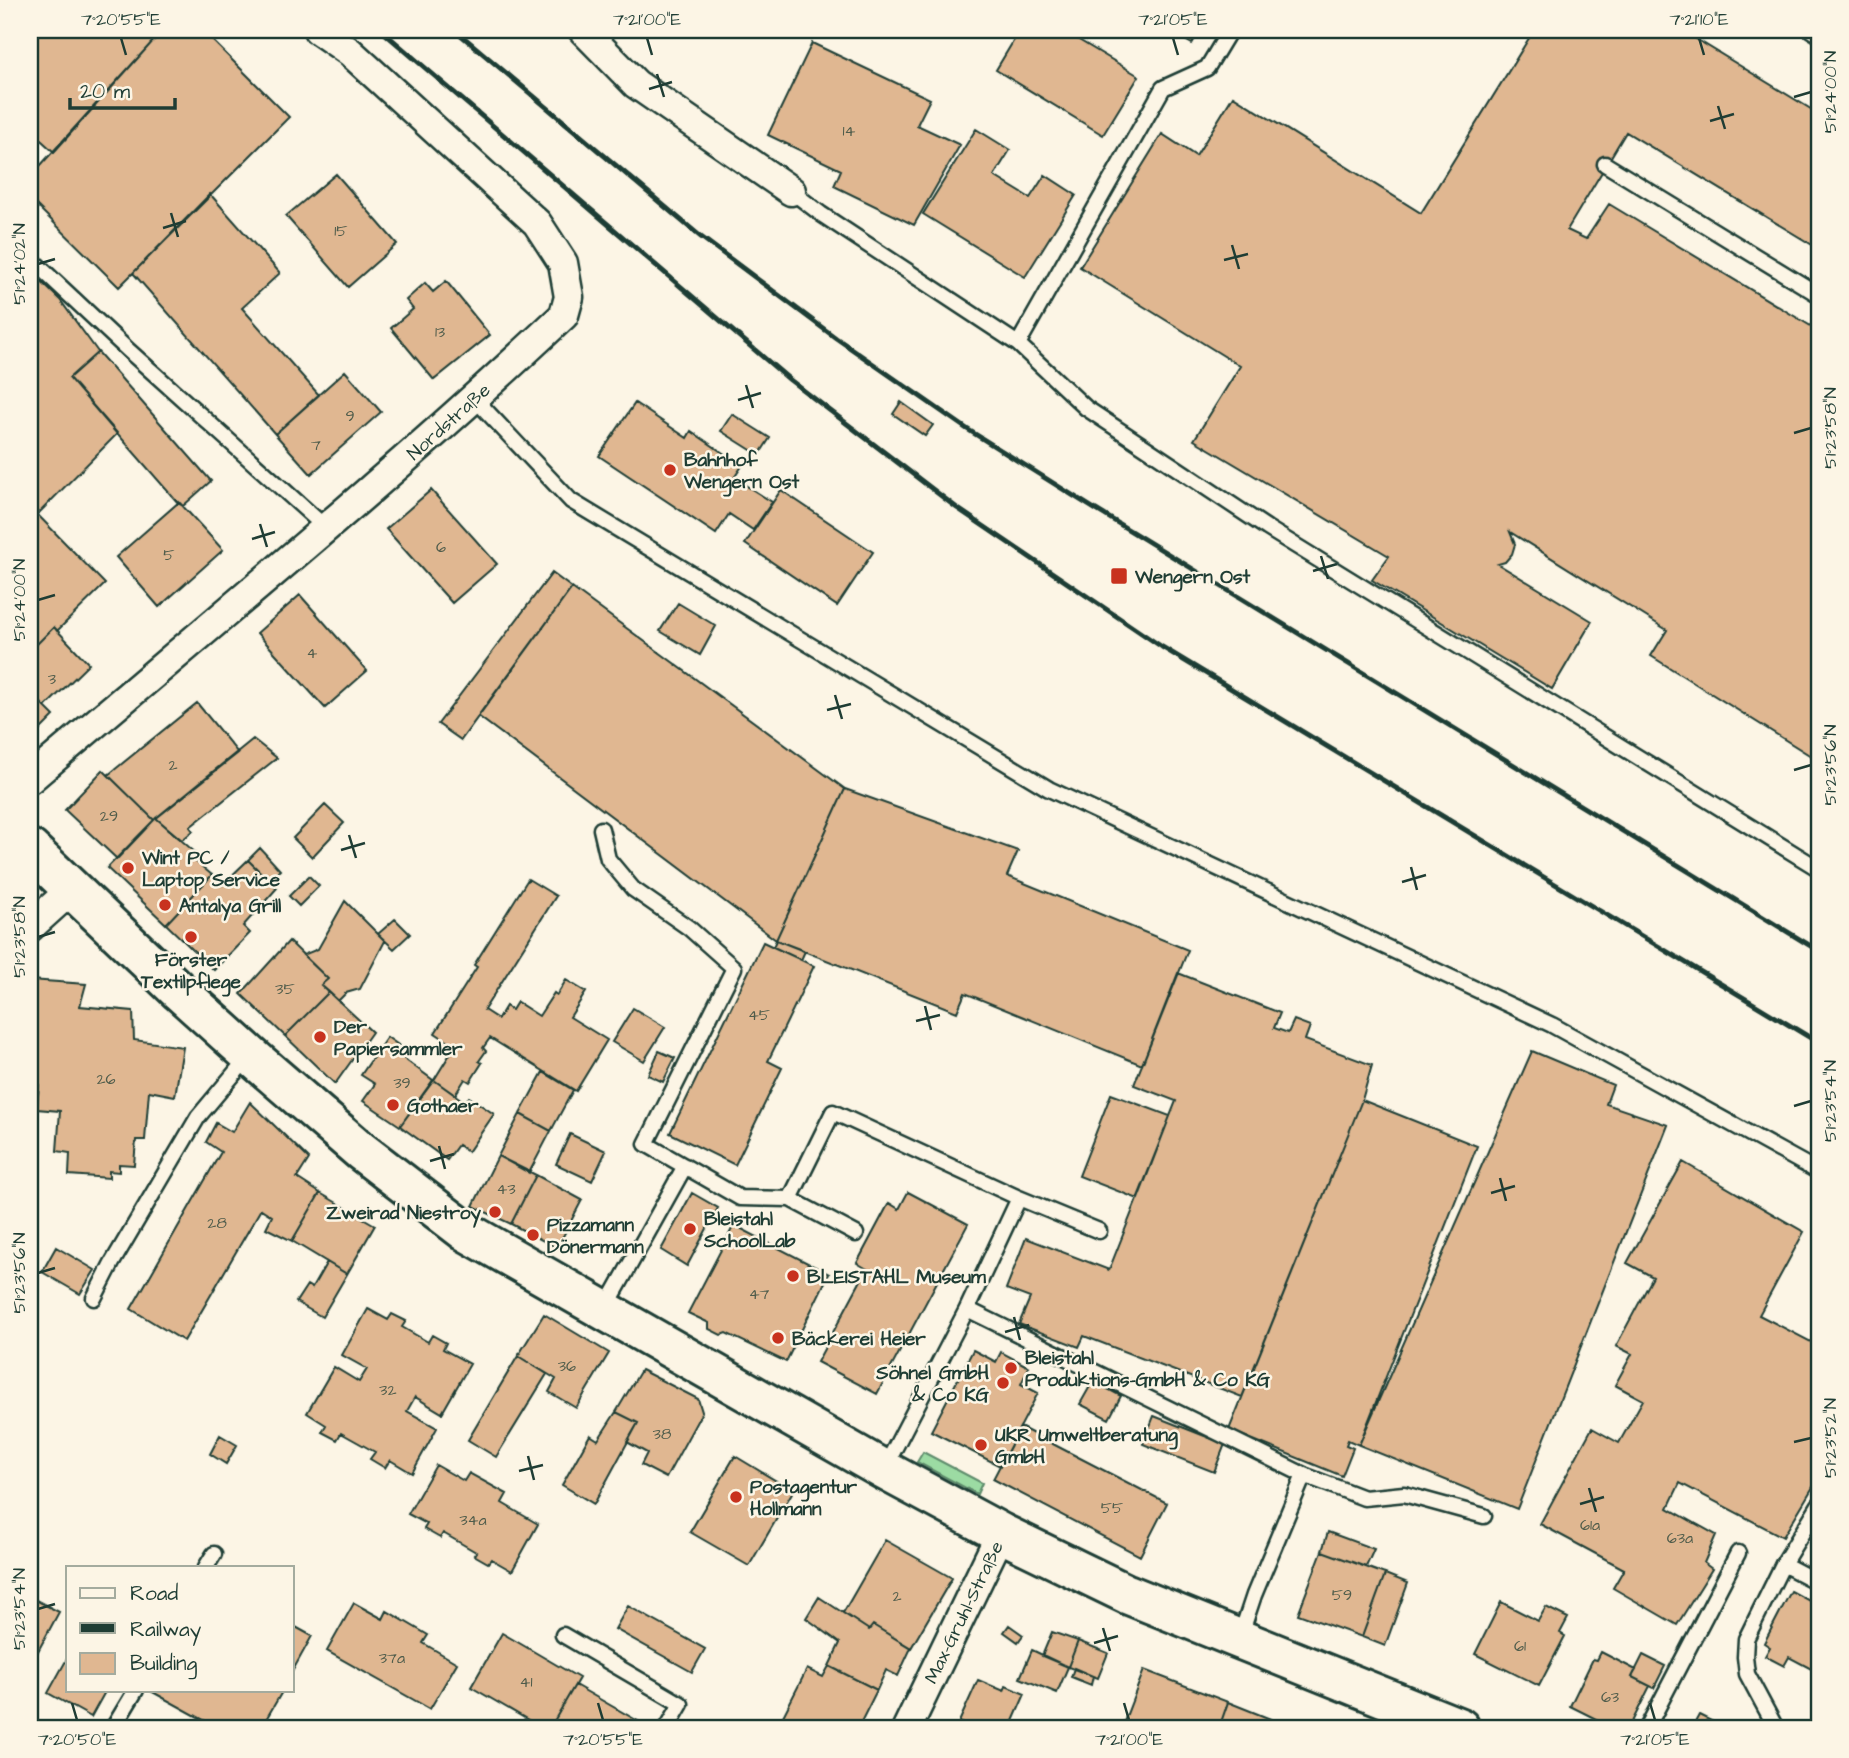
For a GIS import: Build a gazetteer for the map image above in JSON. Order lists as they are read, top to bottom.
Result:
{
  "streets": {
    "street": ["Nordstraße", "Max-Gruhl-Straße"]
  },
  "places": {
    "other": [
      "Bahnhof Wengern Ost",
      "Wint PC / Laptop Service",
      "Antalya Grill",
      "Förster Textilpflege",
      "Der Papiersammler",
      "Gothaer",
      "Zweirad Niestroy",
      "Bleistahl SchoolLab",
      "Pizzamann Dönermann",
      "BLEISTAHL Museum",
      "Bäckerei Heier",
      "Bleistahl Produktions-GmbH & Co KG",
      "Söhnel GmbH & Co KG",
      "UKR Umweltberatung GmbH",
      "Postagentur Hollmann"
    ],
    "transit": ["Wengern Ost"]
  },
  "house_numbers": [
    "14",
    "15",
    "13",
    "9",
    "7",
    "6",
    "5",
    "4",
    "3",
    "2",
    "29",
    "35",
    "45",
    "26",
    "39",
    "43",
    "28",
    "47",
    "36",
    "32",
    "38",
    "55",
    "34a",
    "61a",
    "63a",
    "59",
    "2",
    "61",
    "37a",
    "41",
    "63"
  ],
  "legend": ["Road", "Railway", "Building"],
  "scale_bar": "20 m",
  "coordinates": [
    "7°20'55\"E",
    "7°21'00\"E",
    "7°21'05\"E",
    "7°21'10\"E",
    "51°24'00\"N",
    "51°24'02\"N",
    "51°23'58\"N",
    "51°23'56\"N",
    "51°23'54\"N",
    "51°23'52\"N",
    "7°20'50\"E"
  ]
}
